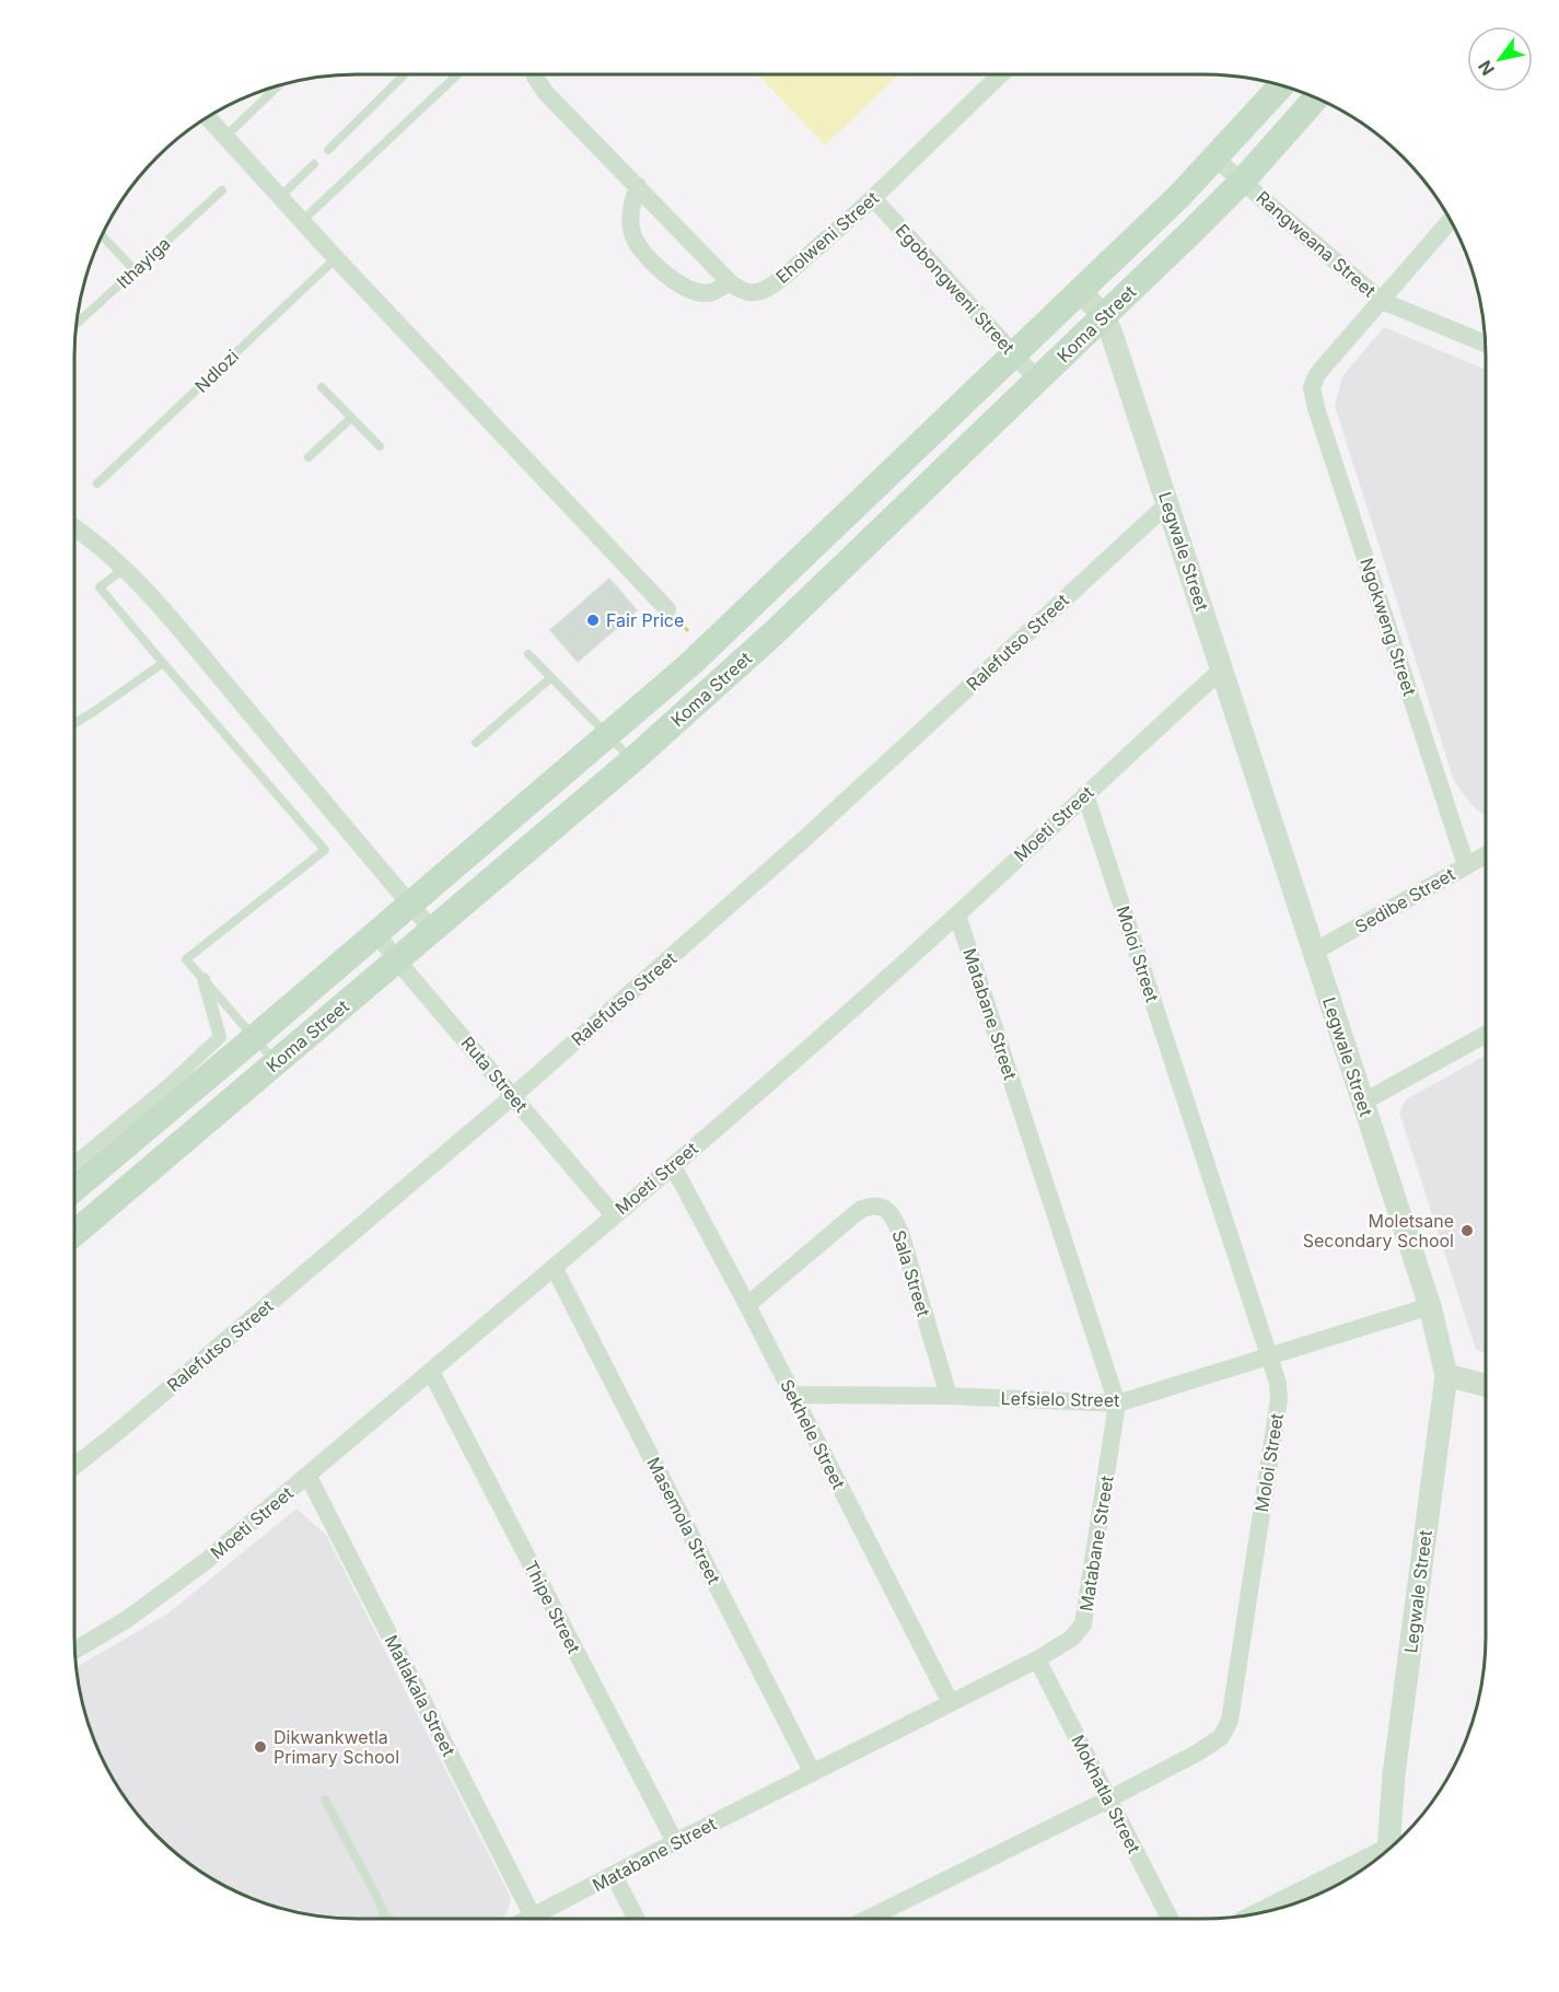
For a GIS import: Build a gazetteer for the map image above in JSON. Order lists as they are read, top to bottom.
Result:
{
  "streets": {
    "main road": ["Koma Street"],
    "street": [
      "Eholweni Street",
      "Rangweana Street",
      "Egobongweni Street",
      "Legwale Street",
      "Ngokweng Street",
      "Ralefutso Street",
      "Moeti Street",
      "Sedibe Street",
      "Moloi Street",
      "Matabane Street",
      "Ruta Street",
      "Sala Street",
      "Lefsielo Street",
      "Sekhele Street",
      "Masemola Street",
      "Thipe Street",
      "Matlakala Street",
      "Mokhatla Street"
    ],
    "lane": ["Ithayiga", "Ndlozi"]
  },
  "crossings": [
    ["Eholweni Street", "Egobongweni Street"],
    ["Rangweana Street", "Koma Street"],
    ["Rangweana Street", "Ngokweng Street"],
    ["Egobongweni Street", "Koma Street"],
    ["Koma Street", "Legwale Street"],
    ["Koma Street", "Ruta Street"],
    ["Legwale Street", "Ralefutso Street"],
    ["Legwale Street", "Moeti Street"],
    ["Legwale Street", "Sedibe Street"],
    ["Legwale Street", "Lefsielo Street"],
    ["Ngokweng Street", "Sedibe Street"],
    ["Ralefutso Street", "Ruta Street"],
    ["Moeti Street", "Moloi Street"],
    ["Moeti Street", "Matabane Street"],
    ["Moeti Street", "Ruta Street"],
    ["Moeti Street", "Sekhele Street"],
    ["Moeti Street", "Masemola Street"],
    ["Moeti Street", "Thipe Street"],
    ["Moeti Street", "Matlakala Street"],
    ["Moloi Street", "Lefsielo Street"],
    ["Moloi Street", "Mokhatla Street"],
    ["Matabane Street", "Lefsielo Street"],
    ["Matabane Street", "Sekhele Street"],
    ["Matabane Street", "Masemola Street"],
    ["Matabane Street", "Thipe Street"],
    ["Matabane Street", "Matlakala Street"],
    ["Matabane Street", "Mokhatla Street"],
    ["Sala Street", "Lefsielo Street"],
    ["Sala Street", "Sekhele Street"],
    ["Lefsielo Street", "Sekhele Street"]
  ],
  "places": ["Fair Price", "Moletsane Secondary School", "Dikwankwetla Primary School"],
  "north": "bottom left"
}
